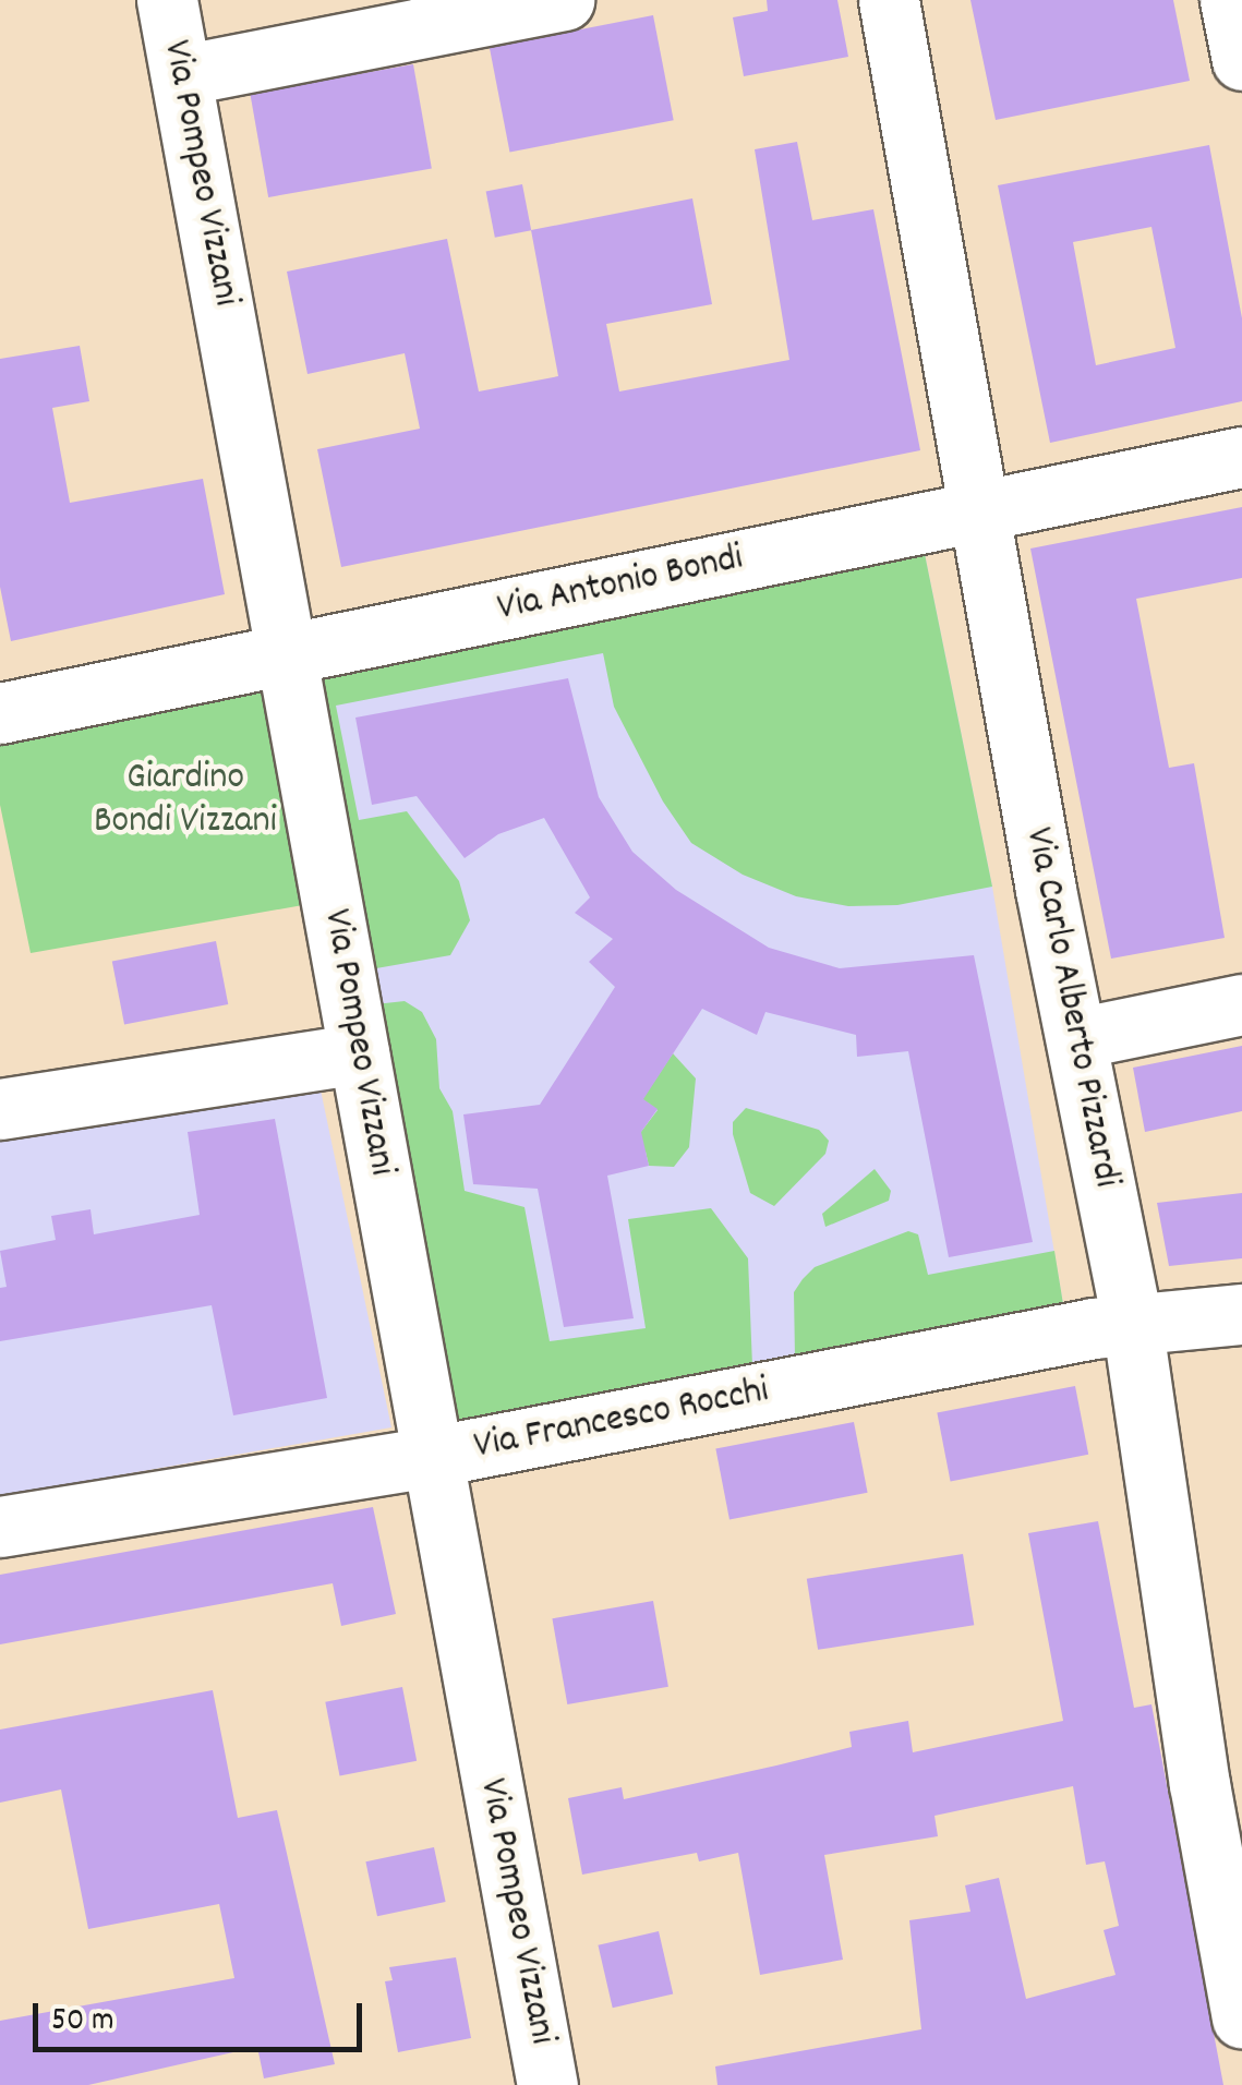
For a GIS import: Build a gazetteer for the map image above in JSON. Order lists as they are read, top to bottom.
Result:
{
  "streets": {
    "street": [
      "Via Pompeo Vizzani",
      "Via Antonio Bondi",
      "Via Carlo Alberto Pizzardi",
      "Via Francesco Rocchi"
    ]
  },
  "crossings": [
    ["Via Pompeo Vizzani", "Via Antonio Bondi"],
    ["Via Pompeo Vizzani", "Via Francesco Rocchi"],
    ["Via Antonio Bondi", "Via Carlo Alberto Pizzardi"],
    ["Via Carlo Alberto Pizzardi", "Via Francesco Rocchi"]
  ],
  "parks": ["Giardino Bondi Vizzani"],
  "scale_bar": "50 m"
}
